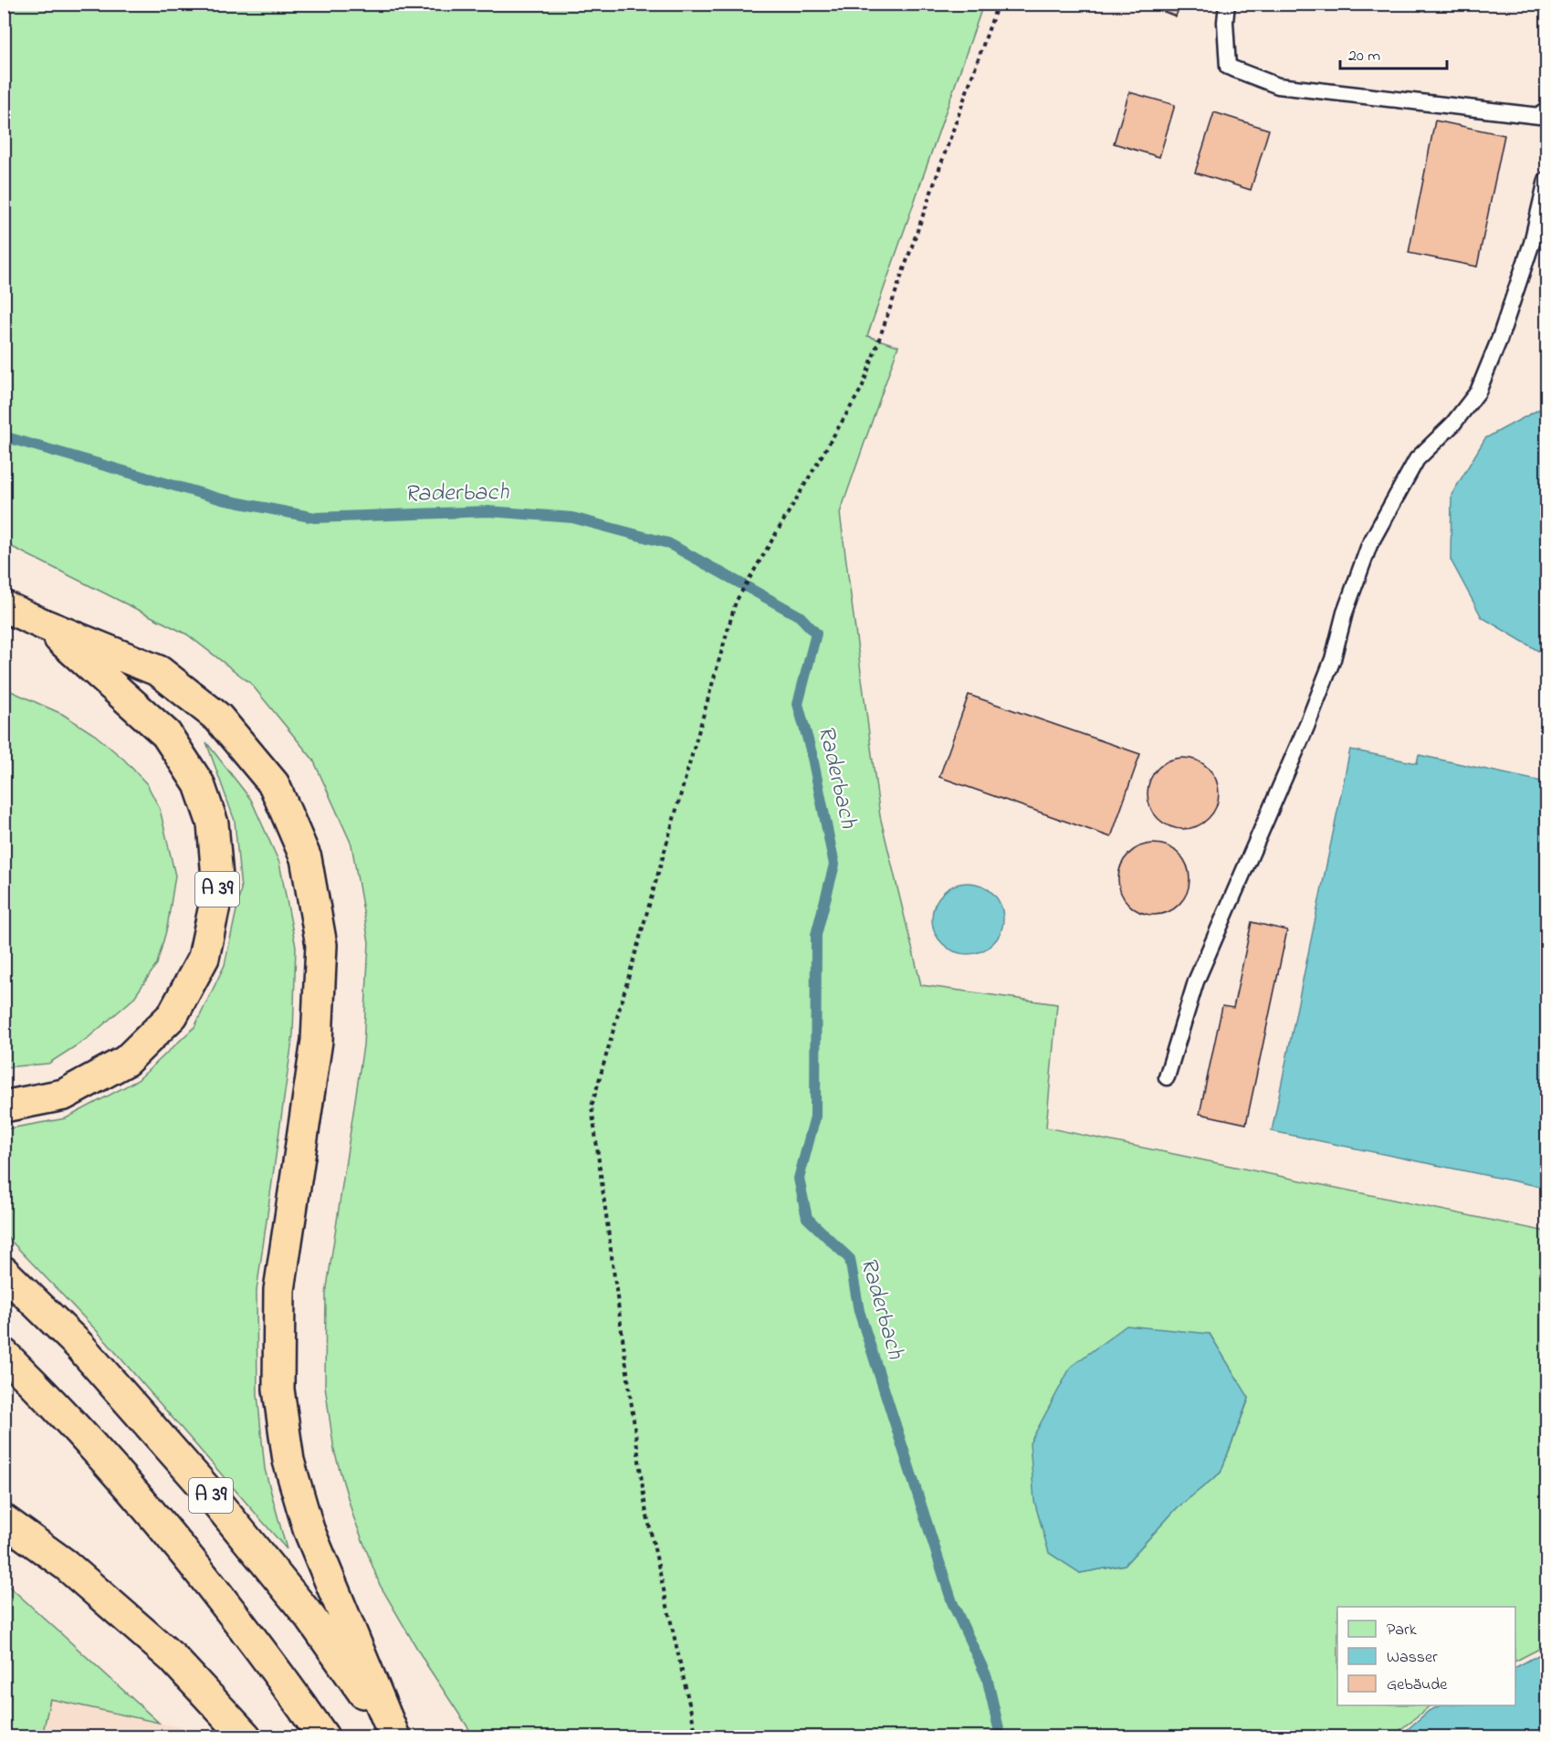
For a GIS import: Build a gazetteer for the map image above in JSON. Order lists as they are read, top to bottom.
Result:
{
  "streets": {
    "highway": ["A 39"]
  },
  "water": ["Raderbach"],
  "legend": ["Park", "Wasser", "Gebäude"],
  "scale_bar": "20 m"
}
